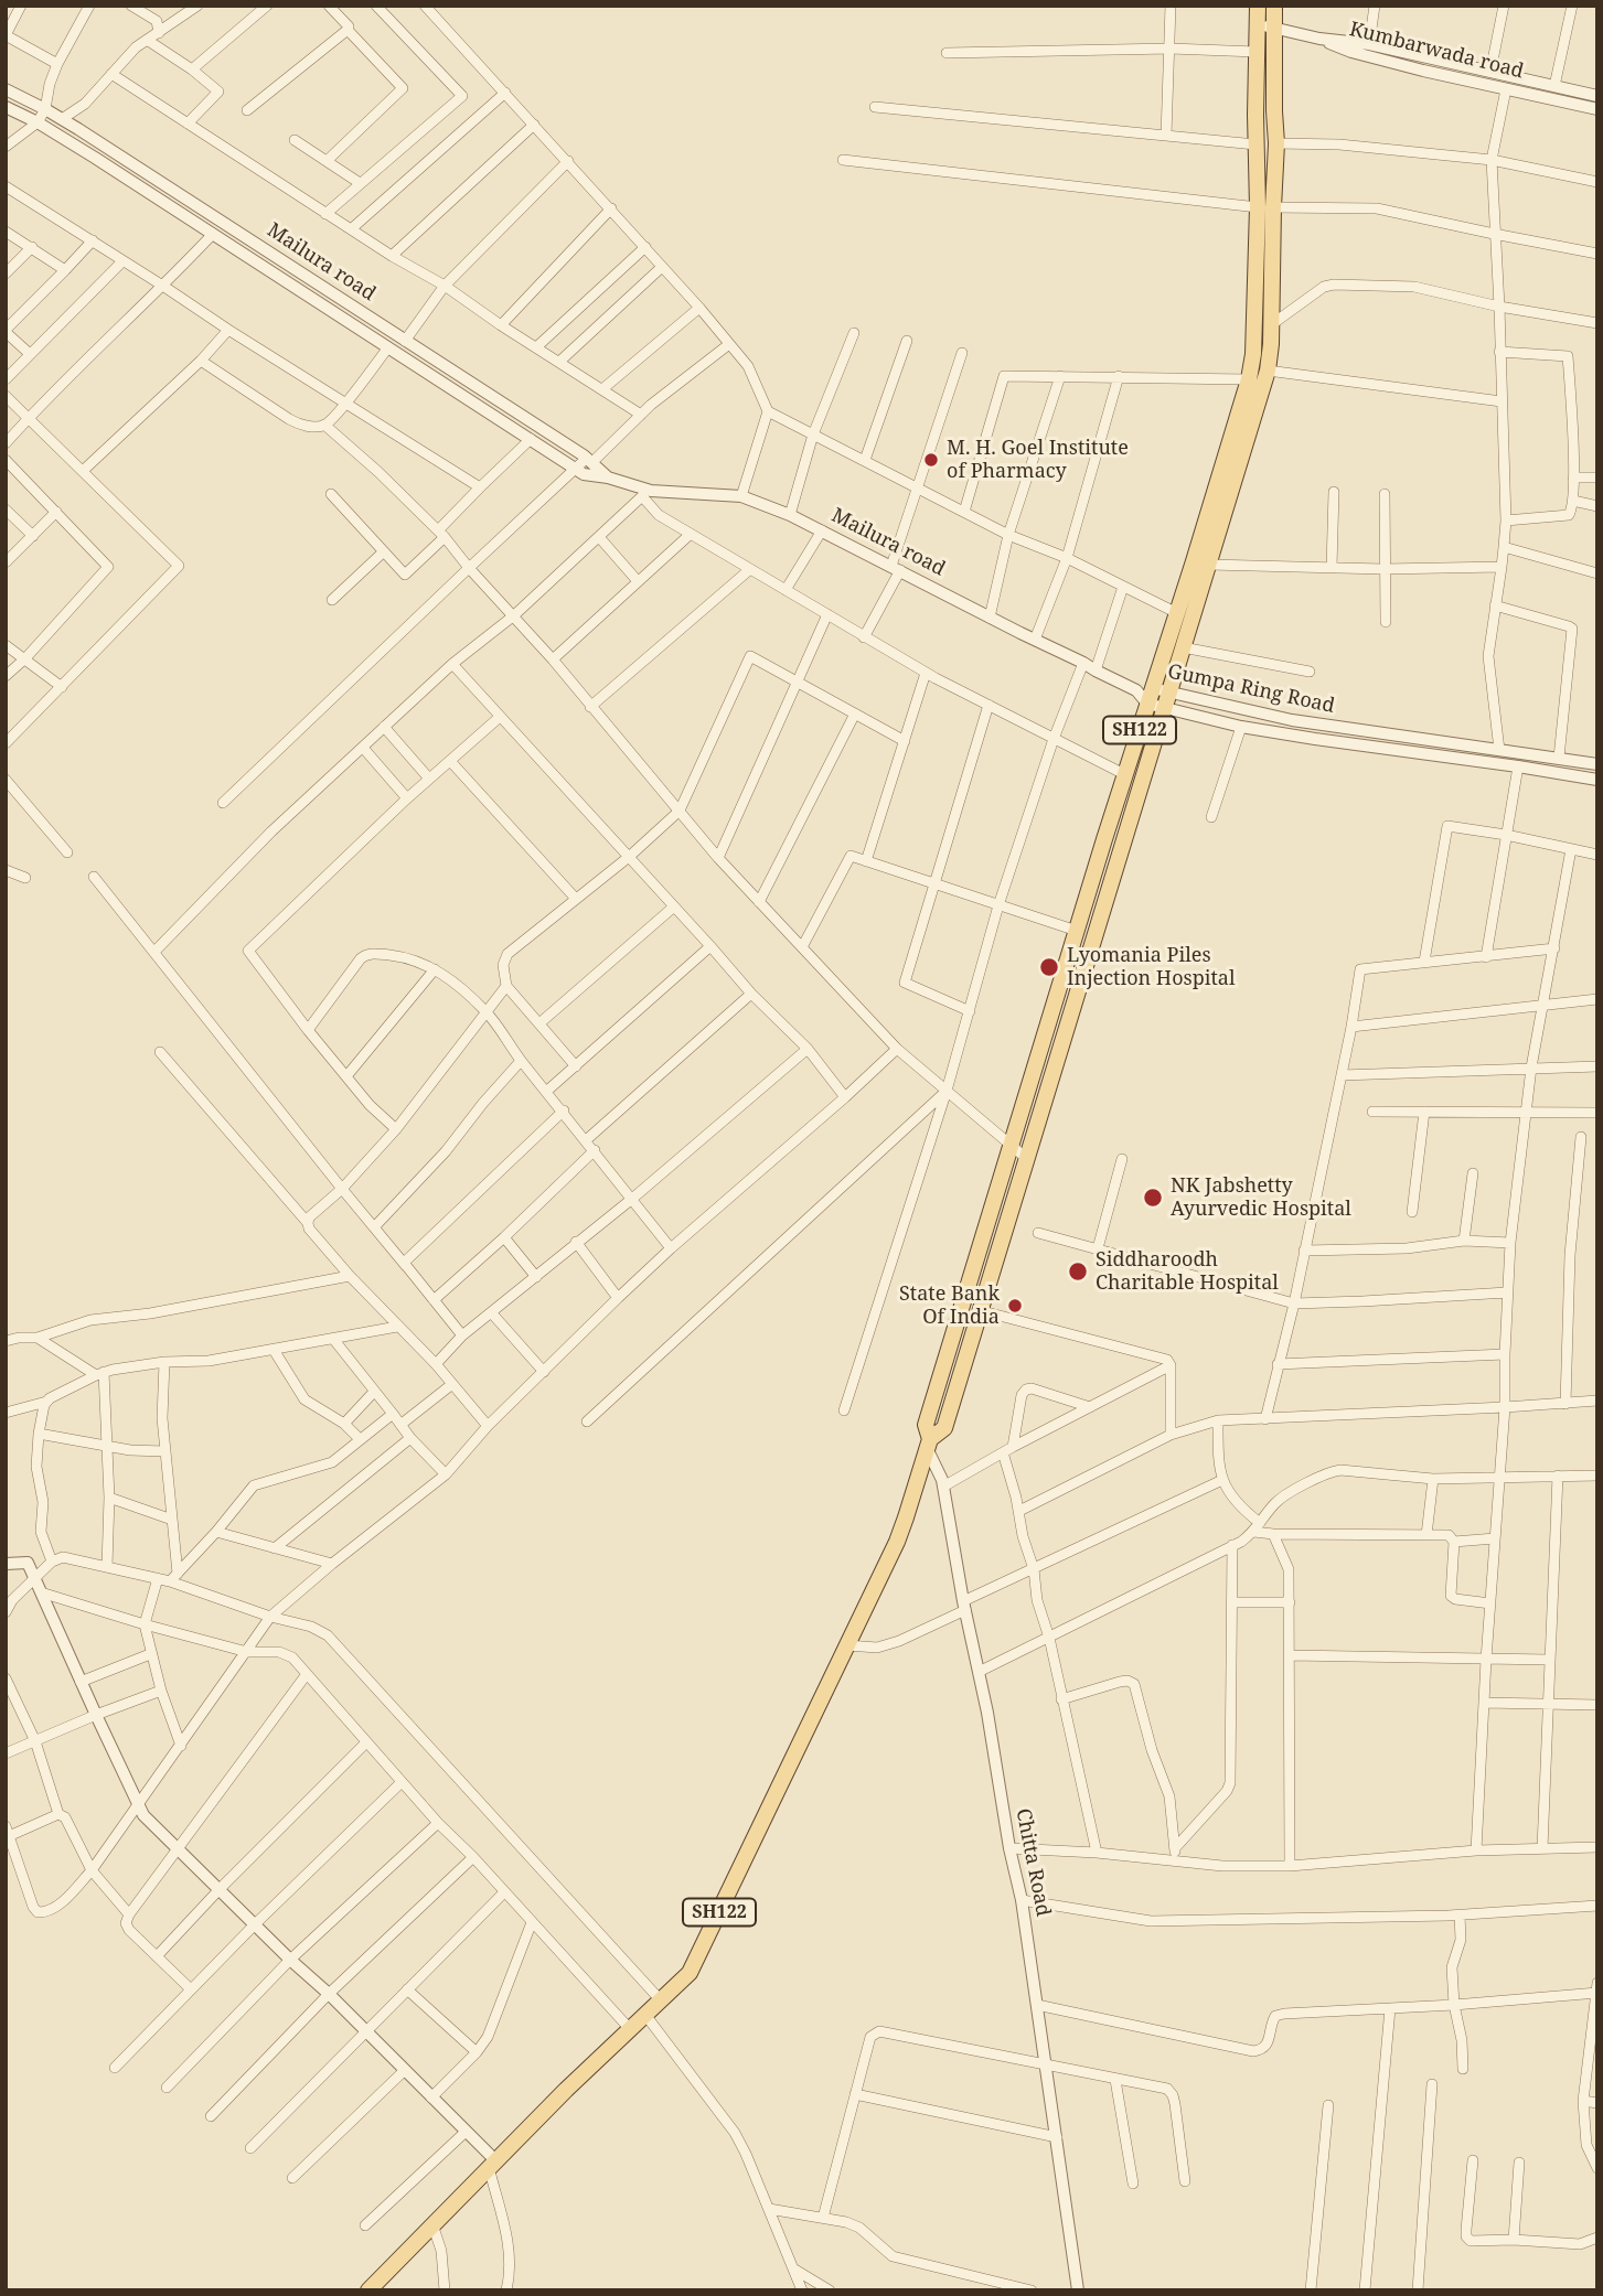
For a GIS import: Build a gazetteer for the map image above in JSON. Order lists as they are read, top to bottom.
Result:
{
  "streets": {
    "main road": ["SH122"],
    "street": [
      "Kumbarwada road",
      "Mailura road",
      "Gumpa Ring Road",
      "Chitta Road"
    ]
  },
  "crossings": [
    ["Mailura road", "Gumpa Ring Road"],
    ["Mailura road", "SH122"],
    ["Gumpa Ring Road", "SH122"],
    ["SH122", "Chitta Road"]
  ],
  "places": [
    "M. H. Goel Institute of Pharmacy",
    "Lyomania Piles Injection Hospital",
    "NK Jabshetty Ayurvedic Hospital",
    "Siddharoodh Charitable Hospital",
    "State Bank Of India"
  ]
}
